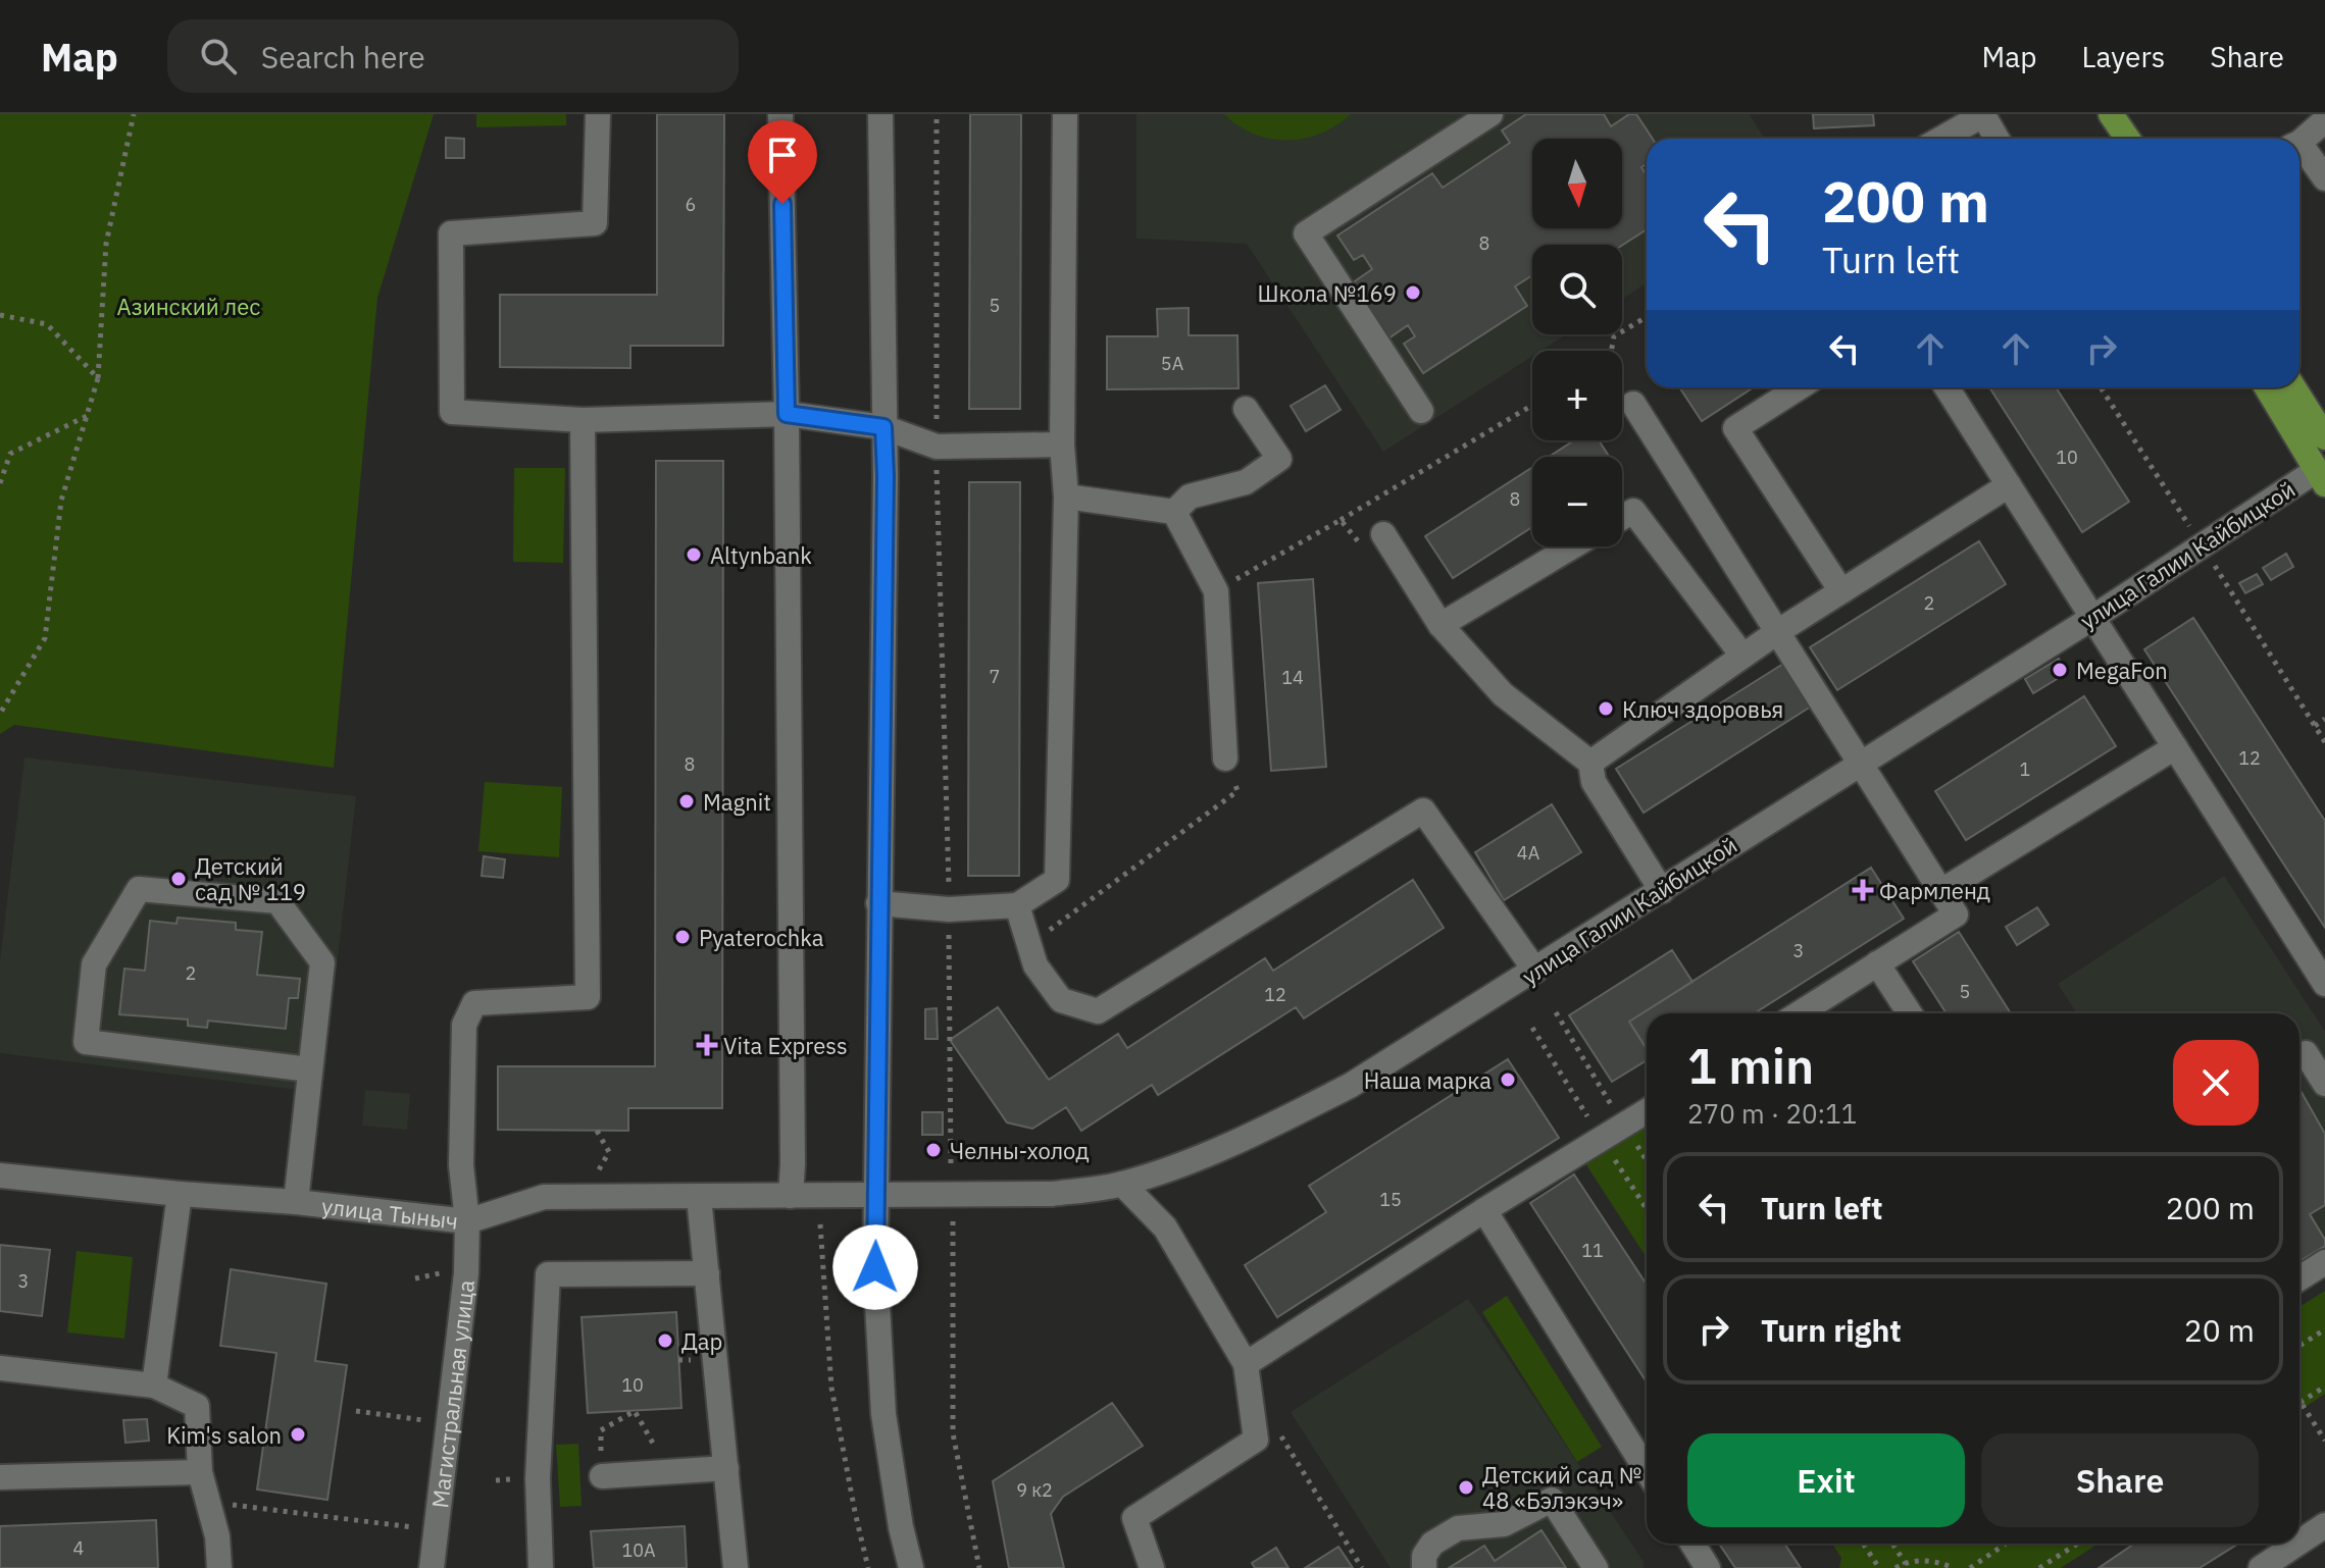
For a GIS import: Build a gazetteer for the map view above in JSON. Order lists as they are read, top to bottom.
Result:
{
  "streets": {
    "street": ["улица Галии Кайбицкой", "улица Тыныч", "Магистральная улица"]
  },
  "crossings": [
    ["улица Галии Кайбицкой", "улица Тыныч"],
    ["улица Тыныч", "Магистральная улица"]
  ],
  "parks": ["Азинский лес"],
  "places": {
    "other": [
      "Школа №169",
      "Altynbank",
      "MegaFon",
      "Ключ здоровья",
      "Magnit",
      "Детский сад № 119",
      "Pyaterochka",
      "Наша марка",
      "Челны-холод",
      "Дар",
      "Kim's salon",
      "Детский сад № 48 «Бэлэкэч»"
    ],
    "health": ["Фармленд", "Vita Express"]
  },
  "house_numbers": [
    "6",
    "8",
    "5",
    "5А",
    "10",
    "8",
    "2",
    "7",
    "14",
    "12",
    "8",
    "1",
    "4А",
    "3",
    "2",
    "5",
    "12",
    "15",
    "11",
    "3",
    "10",
    "9 к2",
    "4",
    "10А"
  ],
  "north": "bottom",
  "page": {
    "header": "Map",
    "search": "Search here",
    "nav": ["Map", "Layers", "Share"],
    "map_buttons": ["+", "−"],
    "turn": ["200 m", "Turn left"],
    "heading": ["1 min", "270 m · 20:11"],
    "list": [
      {
        "name": "Turn left",
        "value": "200 m"
      },
      {
        "name": "Turn right",
        "value": "20 m"
      }
    ],
    "buttons": ["Exit", "Share"]
  }
}
